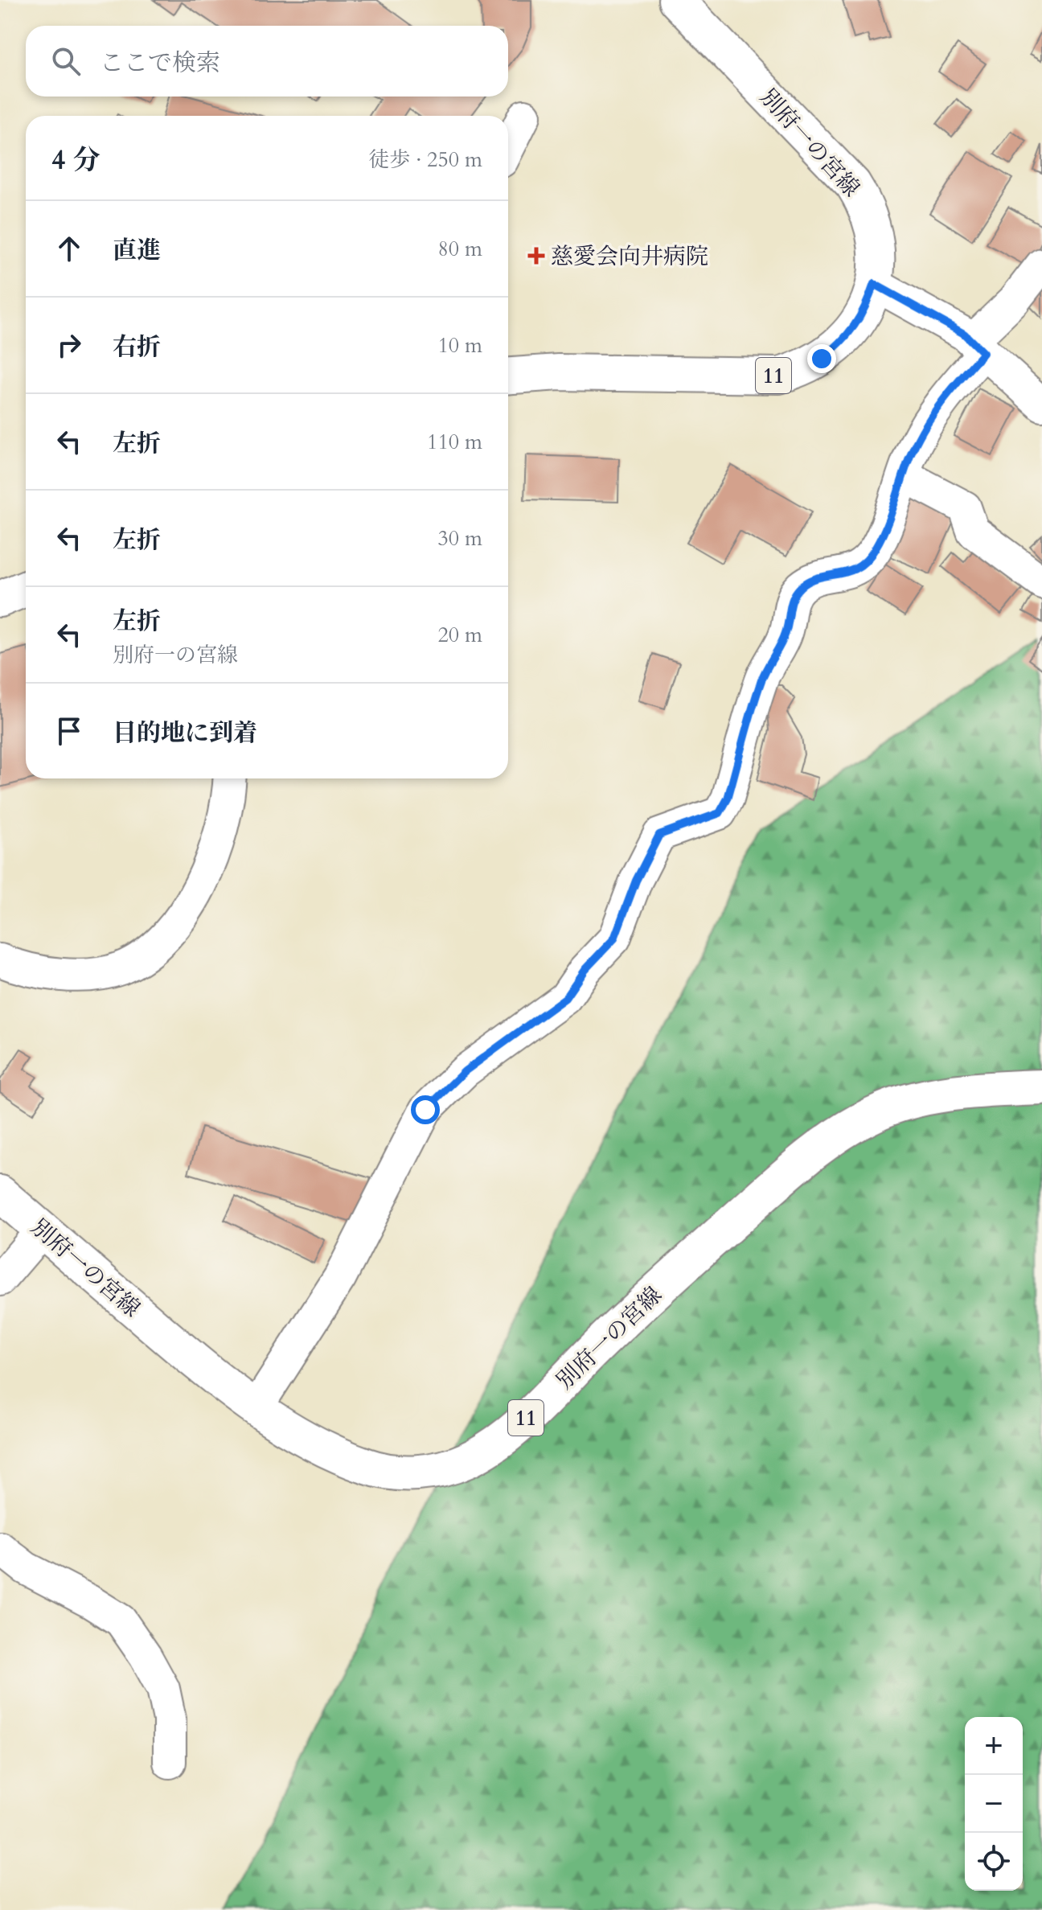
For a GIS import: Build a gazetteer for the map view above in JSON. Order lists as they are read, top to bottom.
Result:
{
  "streets": {
    "main road": ["別府一の宮線", "11"]
  },
  "places": {
    "health": ["慈愛会向井病院"]
  },
  "page": {
    "search": "ここで検索",
    "heading": ["4 分", "徒歩 · 250 m"],
    "list": [
      ["直進", "80 m"],
      ["右折", "10 m"],
      ["左折", "110 m"],
      ["左折", "30 m"],
      ["左折", "別府一の宮線", "20 m"],
      "目的地に到着"
    ],
    "map_buttons": ["+", "−"]
  }
}
